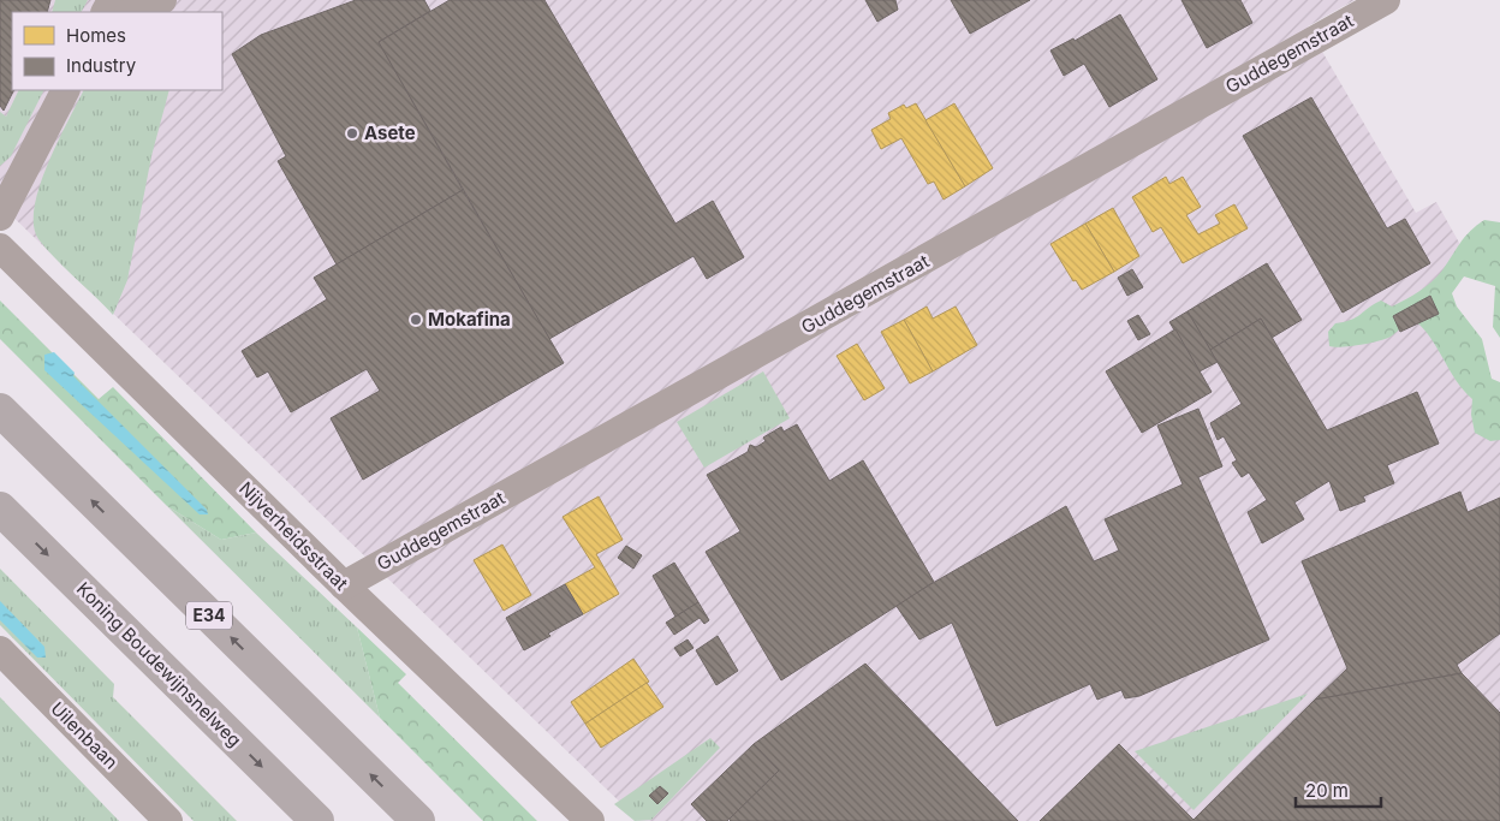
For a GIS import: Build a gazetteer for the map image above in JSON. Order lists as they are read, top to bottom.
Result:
{
  "streets": {
    "highway": ["E34", "Koning Boudewijnsnelweg"],
    "street": ["Guddegemstraat", "Nijverheidsstraat", "Uilenbaan"]
  },
  "crossings": [
    ["Guddegemstraat", "Nijverheidsstraat"]
  ],
  "places": ["Asete", "Mokafina"],
  "legend": ["Homes", "Industry"],
  "scale_bar": "20 m"
}
